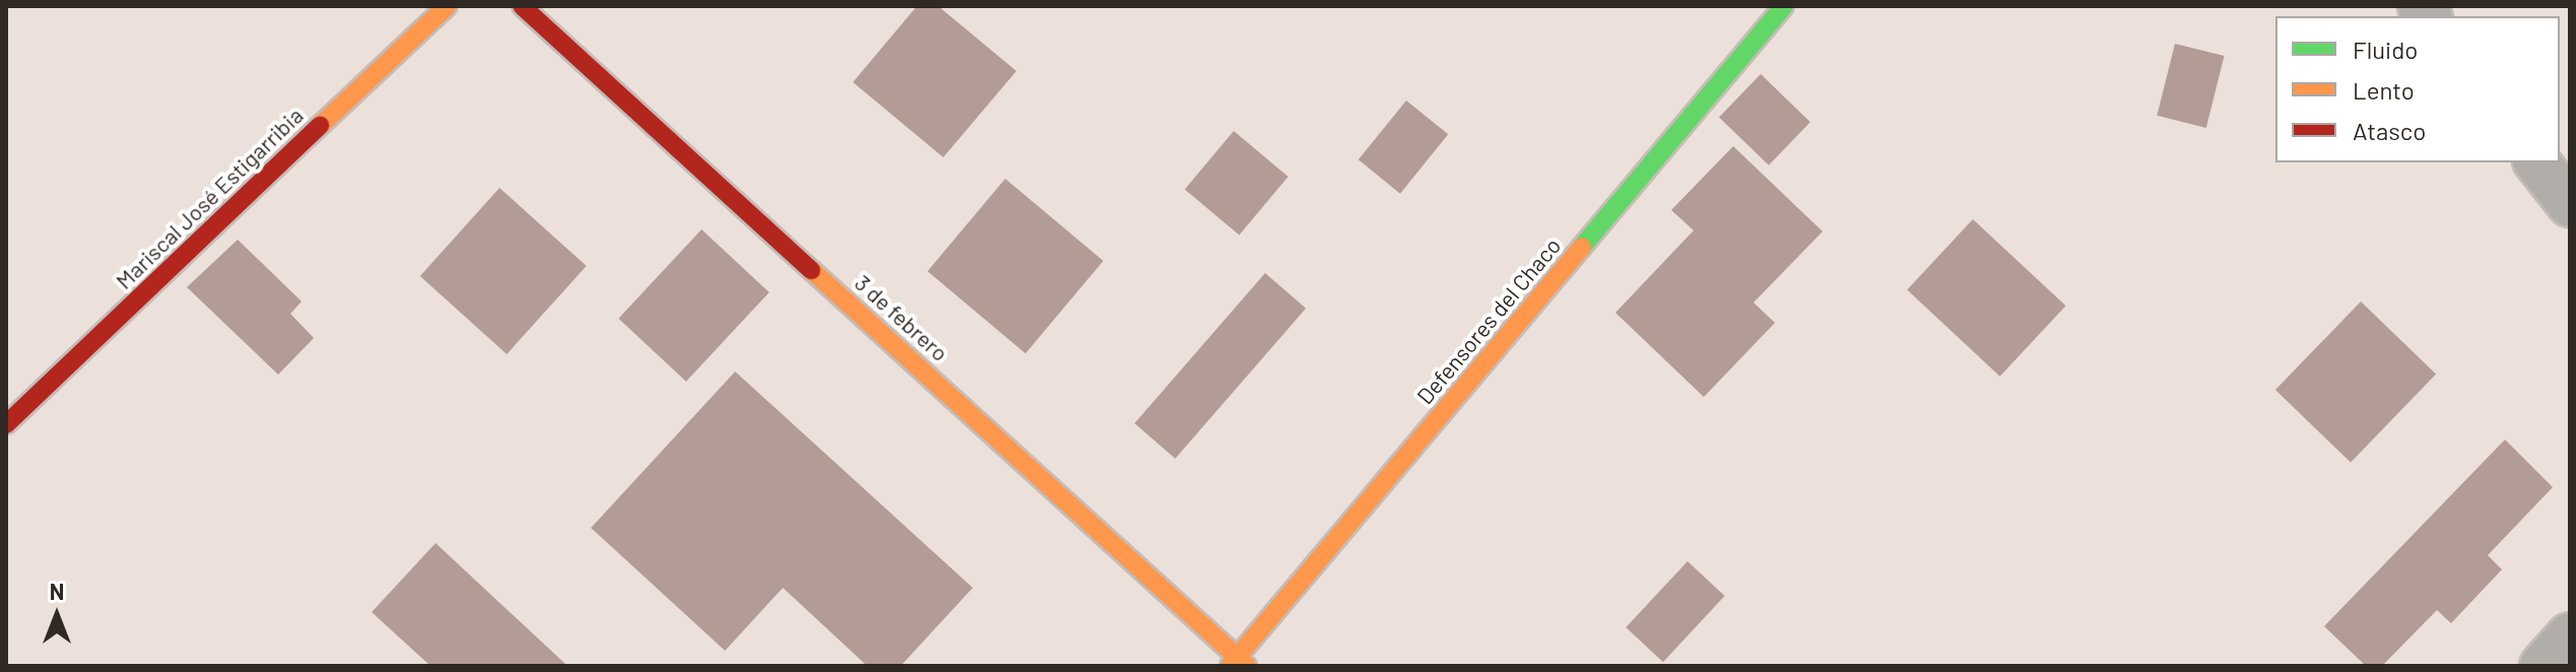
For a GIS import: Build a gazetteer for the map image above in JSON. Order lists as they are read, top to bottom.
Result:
{
  "streets": {
    "street": ["Mariscal José Estigarribia", "3 de febrero", "Defensores del Chaco"]
  },
  "crossings": [
    ["3 de febrero", "Defensores del Chaco"]
  ],
  "legend": ["Fluido", "Lento", "Atasco"],
  "north": "top"
}
